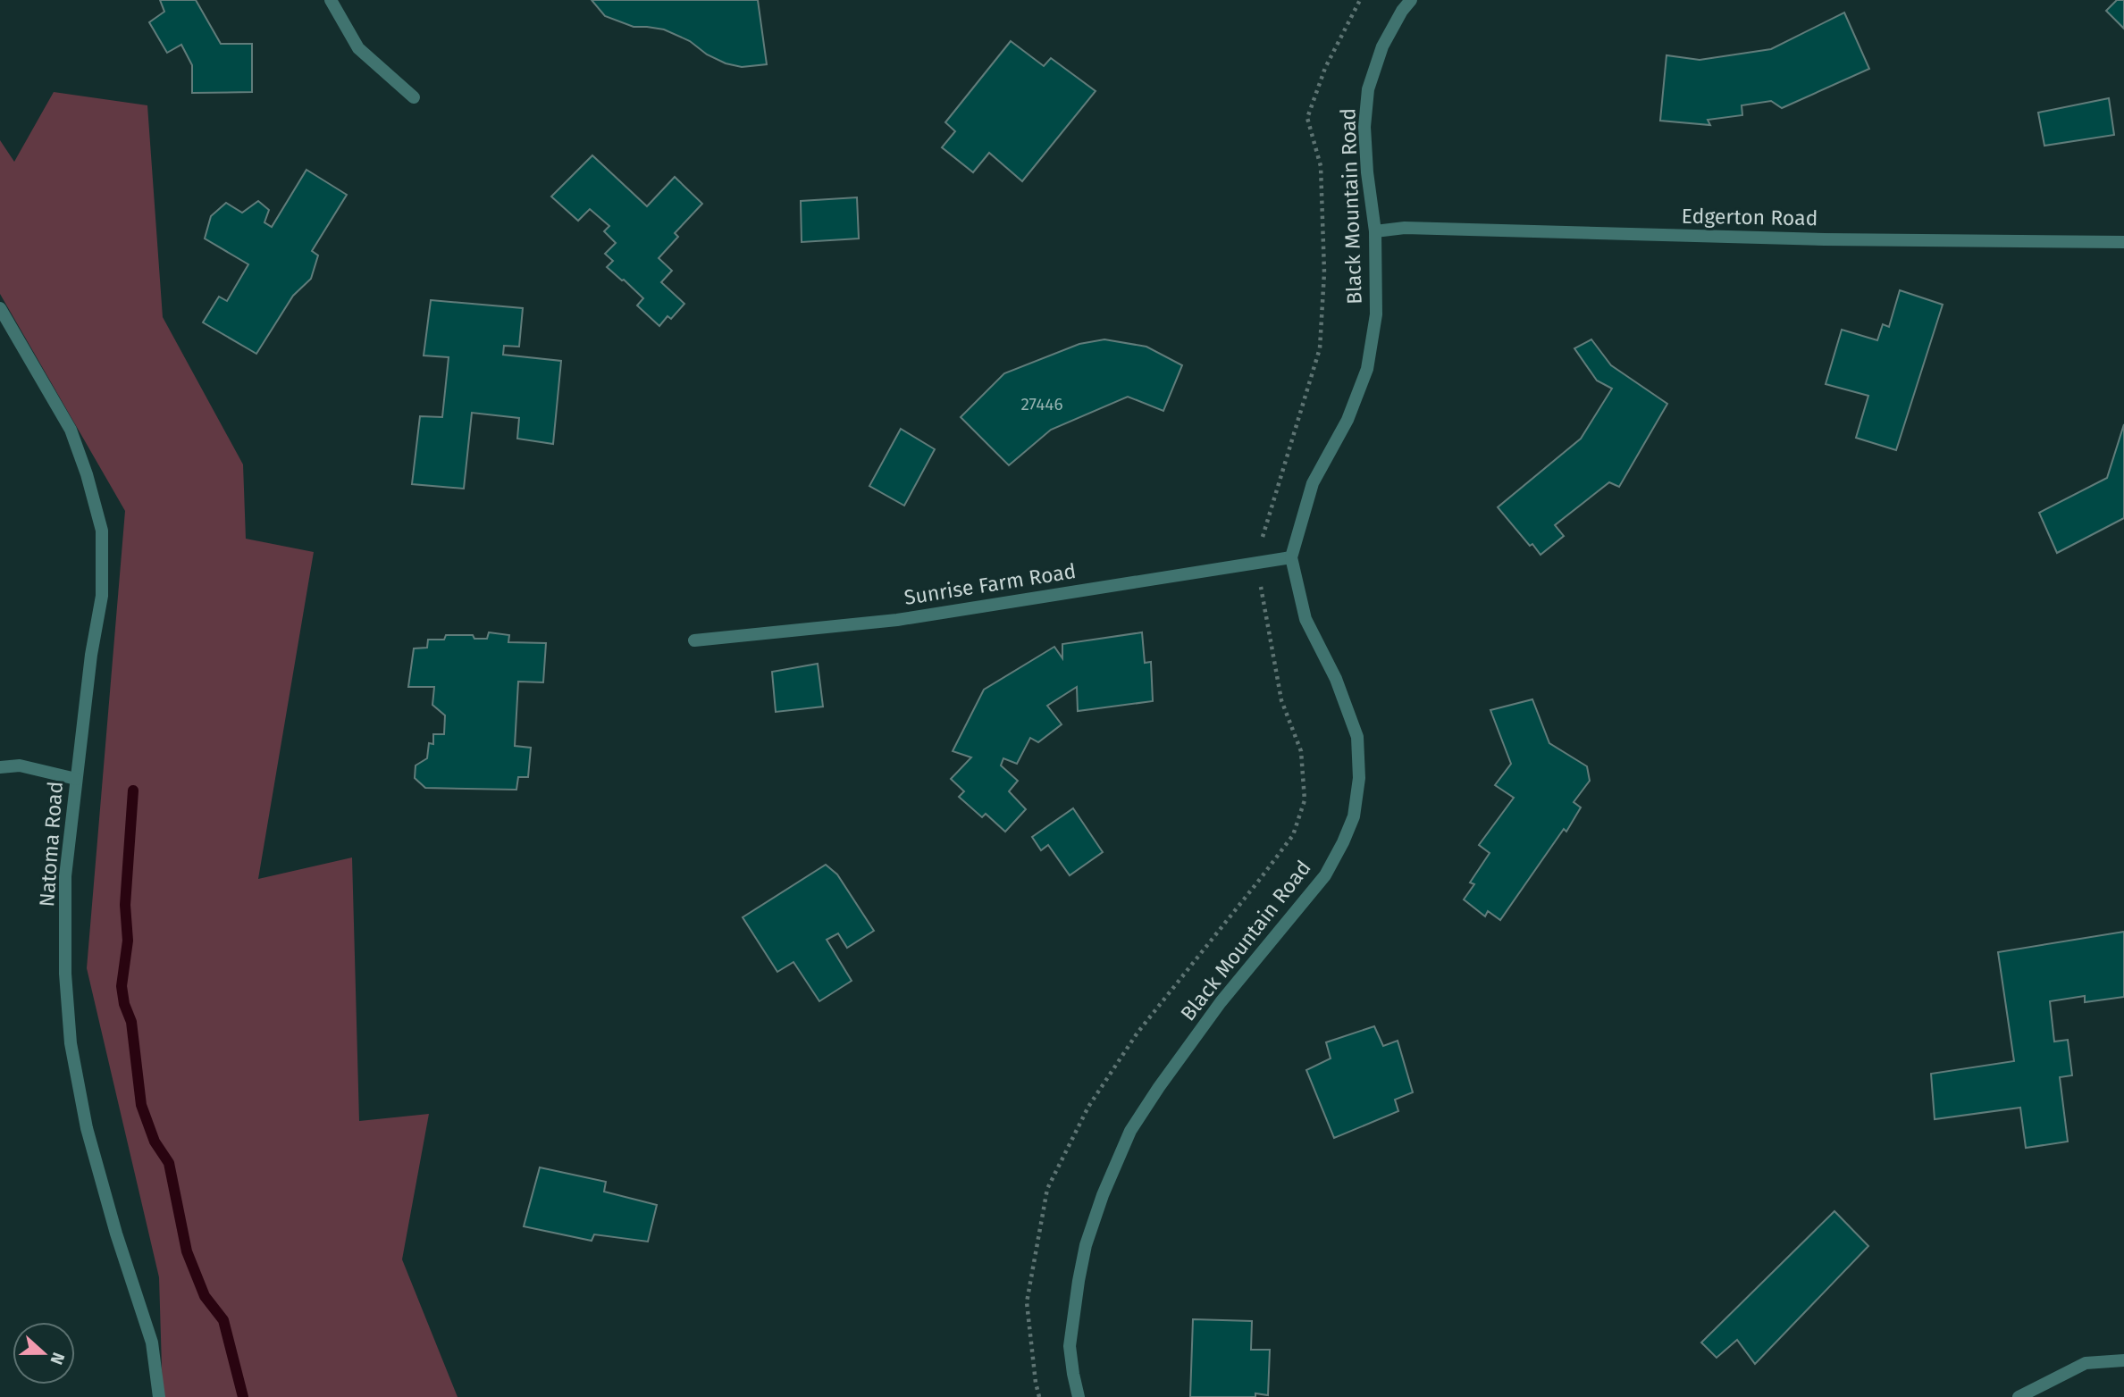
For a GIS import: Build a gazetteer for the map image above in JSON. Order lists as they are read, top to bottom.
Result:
{
  "streets": {
    "street": [
      "Black Mountain Road",
      "Edgerton Road",
      "Sunrise Farm Road",
      "Natoma Road"
    ]
  },
  "crossings": [
    ["Black Mountain Road", "Edgerton Road"],
    ["Black Mountain Road", "Sunrise Farm Road"]
  ],
  "house_numbers": ["27446"],
  "north": "right"
}
